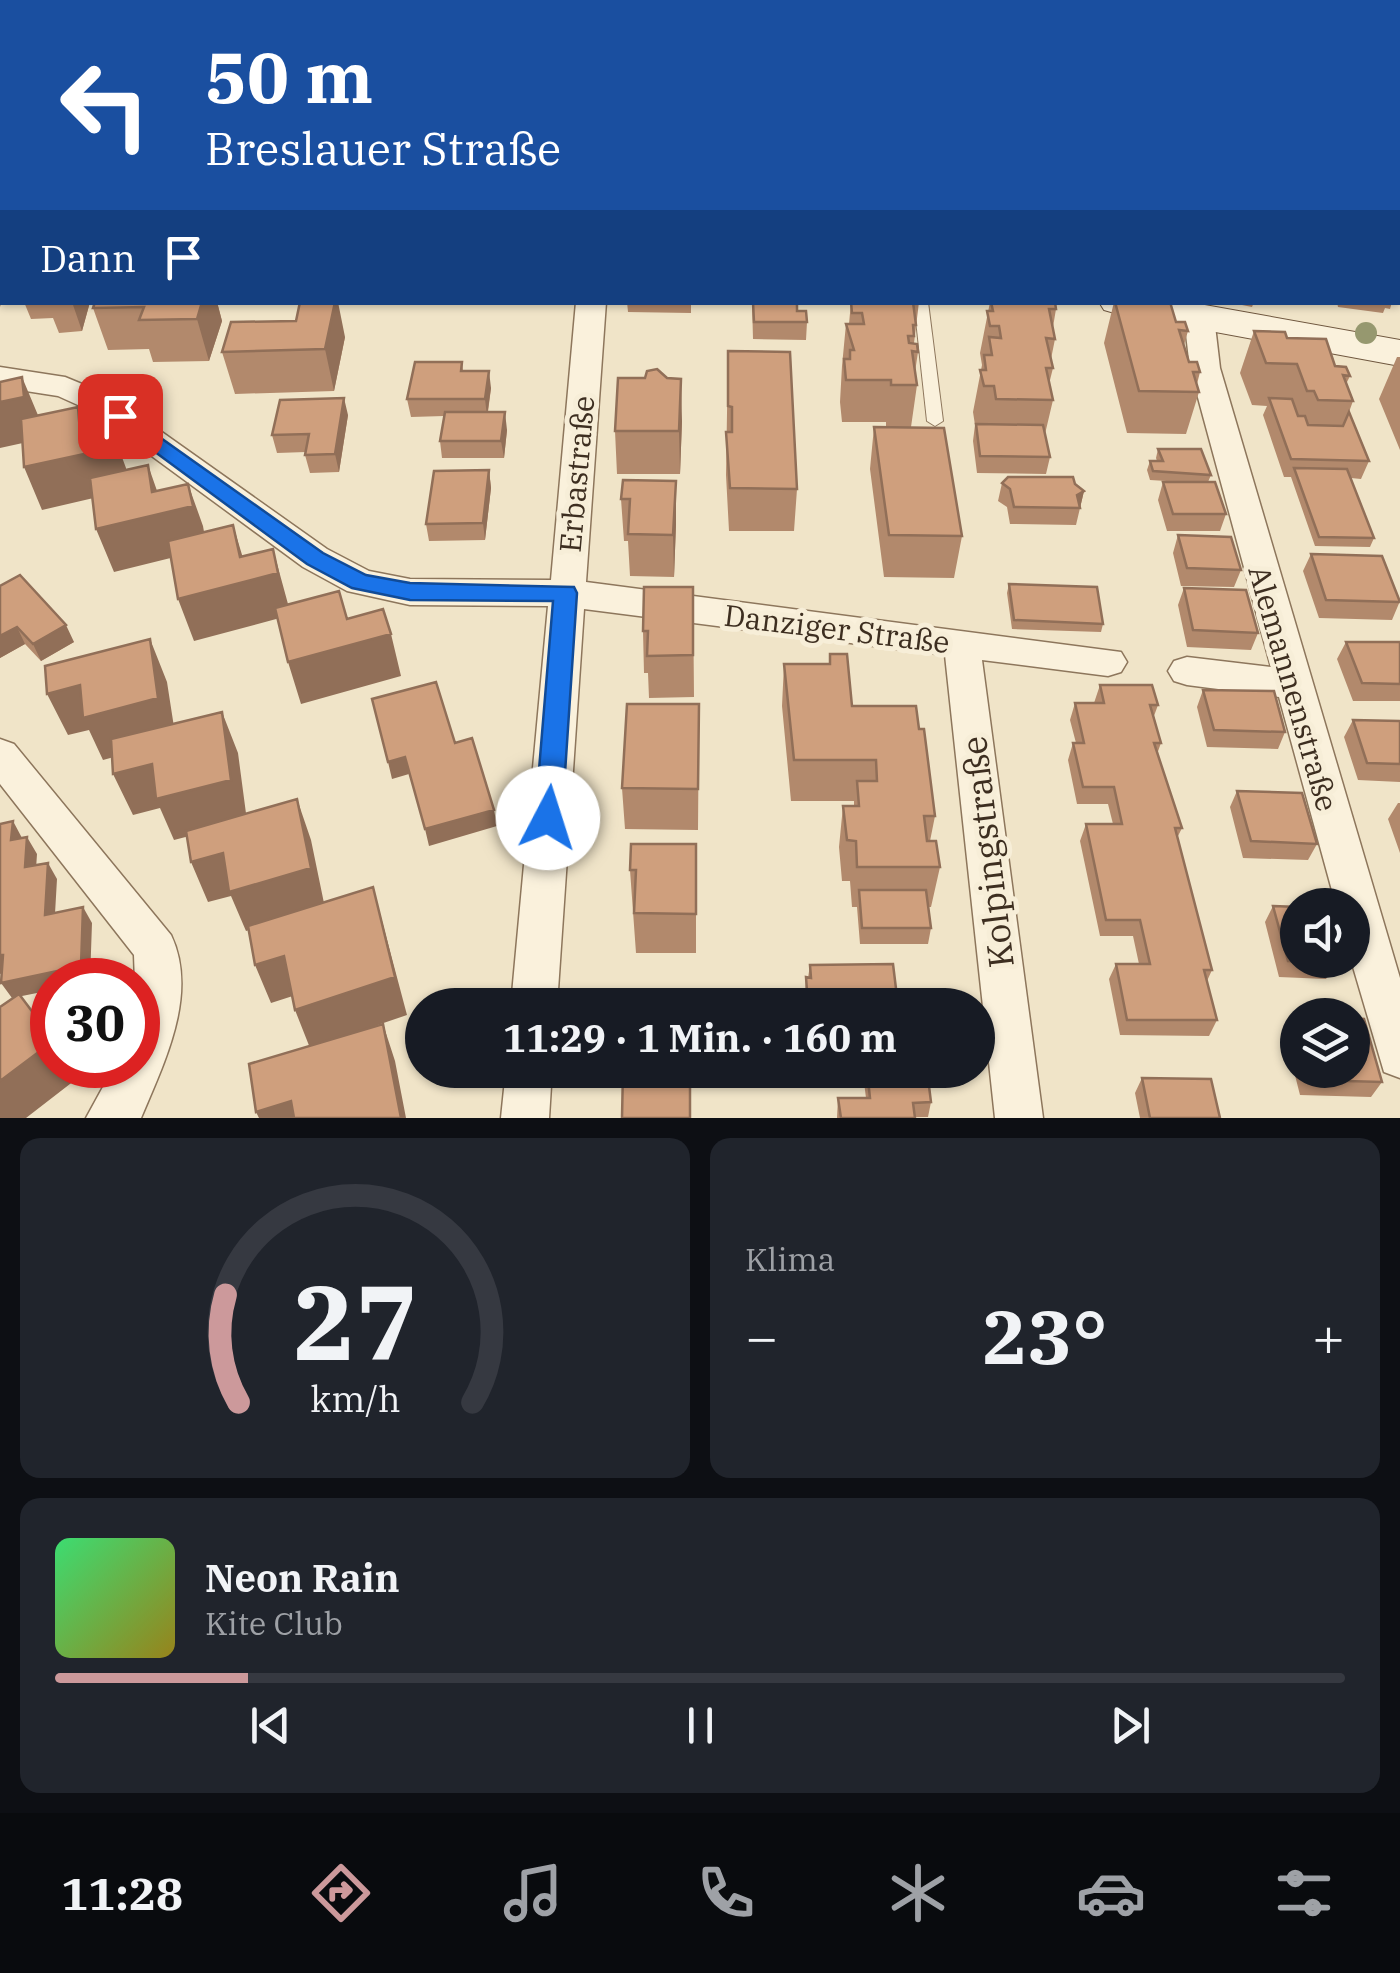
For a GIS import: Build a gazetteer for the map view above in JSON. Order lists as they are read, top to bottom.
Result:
{
  "streets": {
    "street": [
      "Erbastraße",
      "Danziger Straße",
      "Alemannenstraße",
      "Kolpingstraße"
    ]
  },
  "crossings": [
    ["Erbastraße", "Danziger Straße"],
    ["Danziger Straße", "Kolpingstraße"]
  ],
  "page": {
    "turn": ["50 m", "Breslauer Straße"],
    "then": "Dann",
    "limit": "30",
    "trip": "11:29 · 1 Min. · 160 m",
    "tile": "Klima",
    "heat": ["−", "23°", "+"],
    "song": ["Neon Rain", "Kite Club"],
    "tabs": "11:28",
    "gauge": ["27", "km/h"]
  }
}
